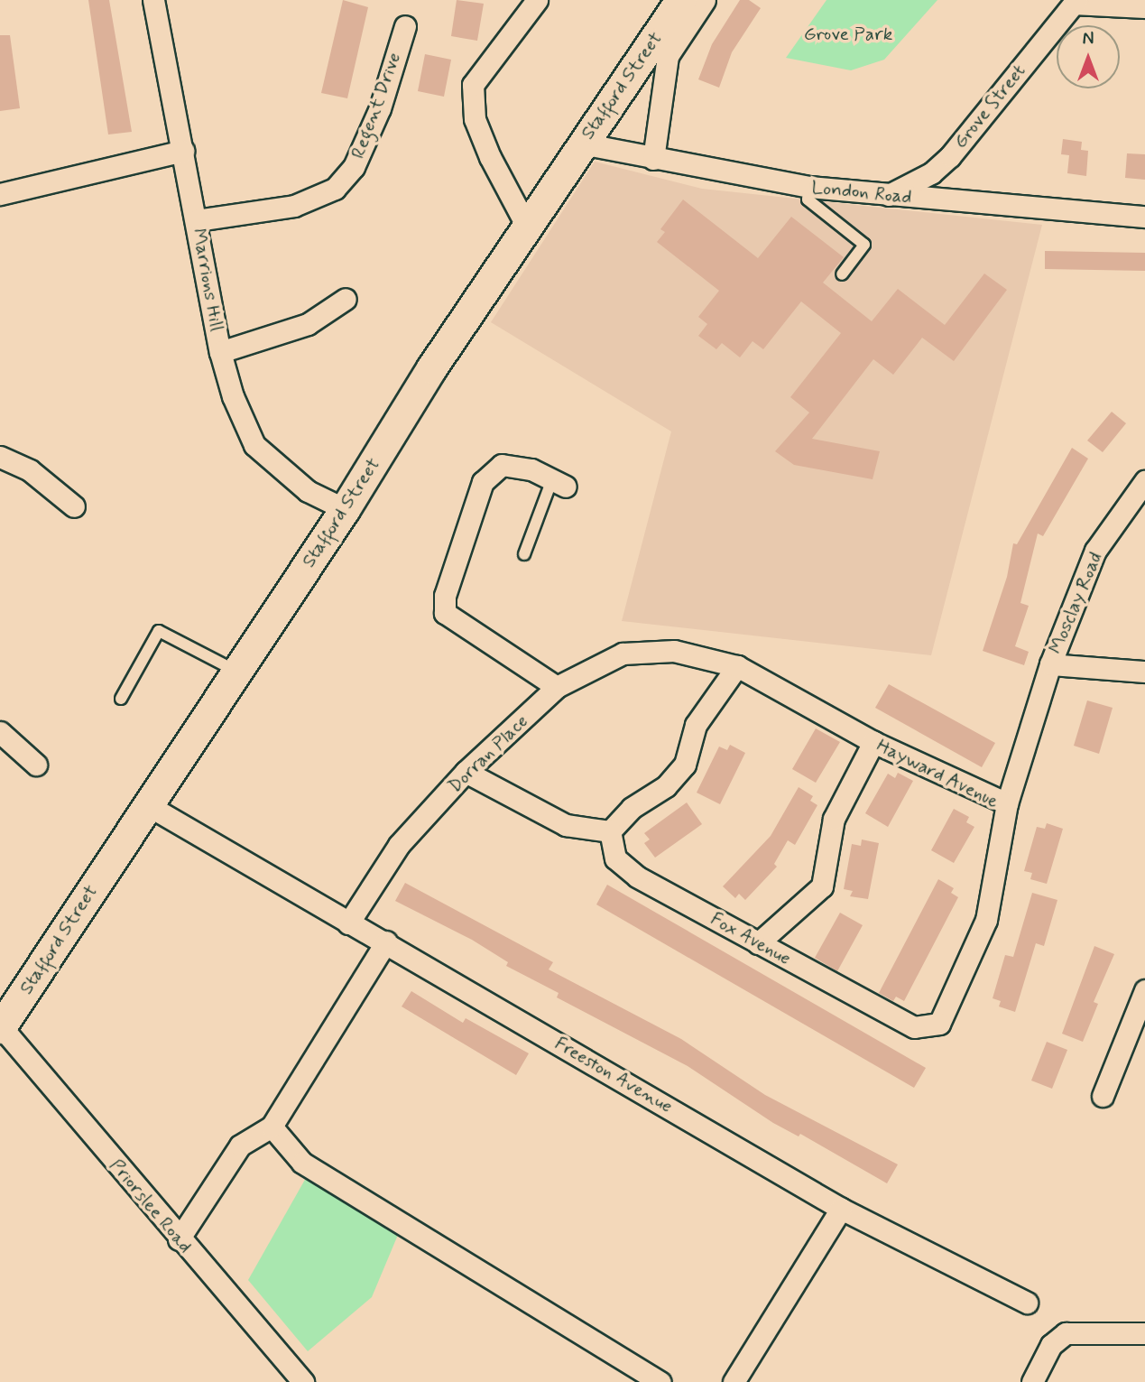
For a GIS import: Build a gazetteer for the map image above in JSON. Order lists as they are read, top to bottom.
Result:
{
  "streets": {
    "street": [
      "Stafford Street",
      "Regent Drive",
      "Grove Street",
      "London Road",
      "Marrions Hill",
      "Mosclay Road",
      "Dorran Place",
      "Hayward Avenue",
      "Fox Avenue",
      "Freeston Avenue",
      "Priorslee Road"
    ]
  },
  "crossings": [
    ["Stafford Street", "London Road"],
    ["Stafford Street", "Marrions Hill"],
    ["Stafford Street", "Freeston Avenue"],
    ["Stafford Street", "Priorslee Road"],
    ["Regent Drive", "Marrions Hill"],
    ["Grove Street", "London Road"],
    ["Mosclay Road", "Hayward Avenue"],
    ["Dorran Place", "Hayward Avenue"],
    ["Dorran Place", "Freeston Avenue"],
    ["Hayward Avenue", "Fox Avenue"]
  ],
  "parks": ["Grove Park"],
  "north": "top"
}
